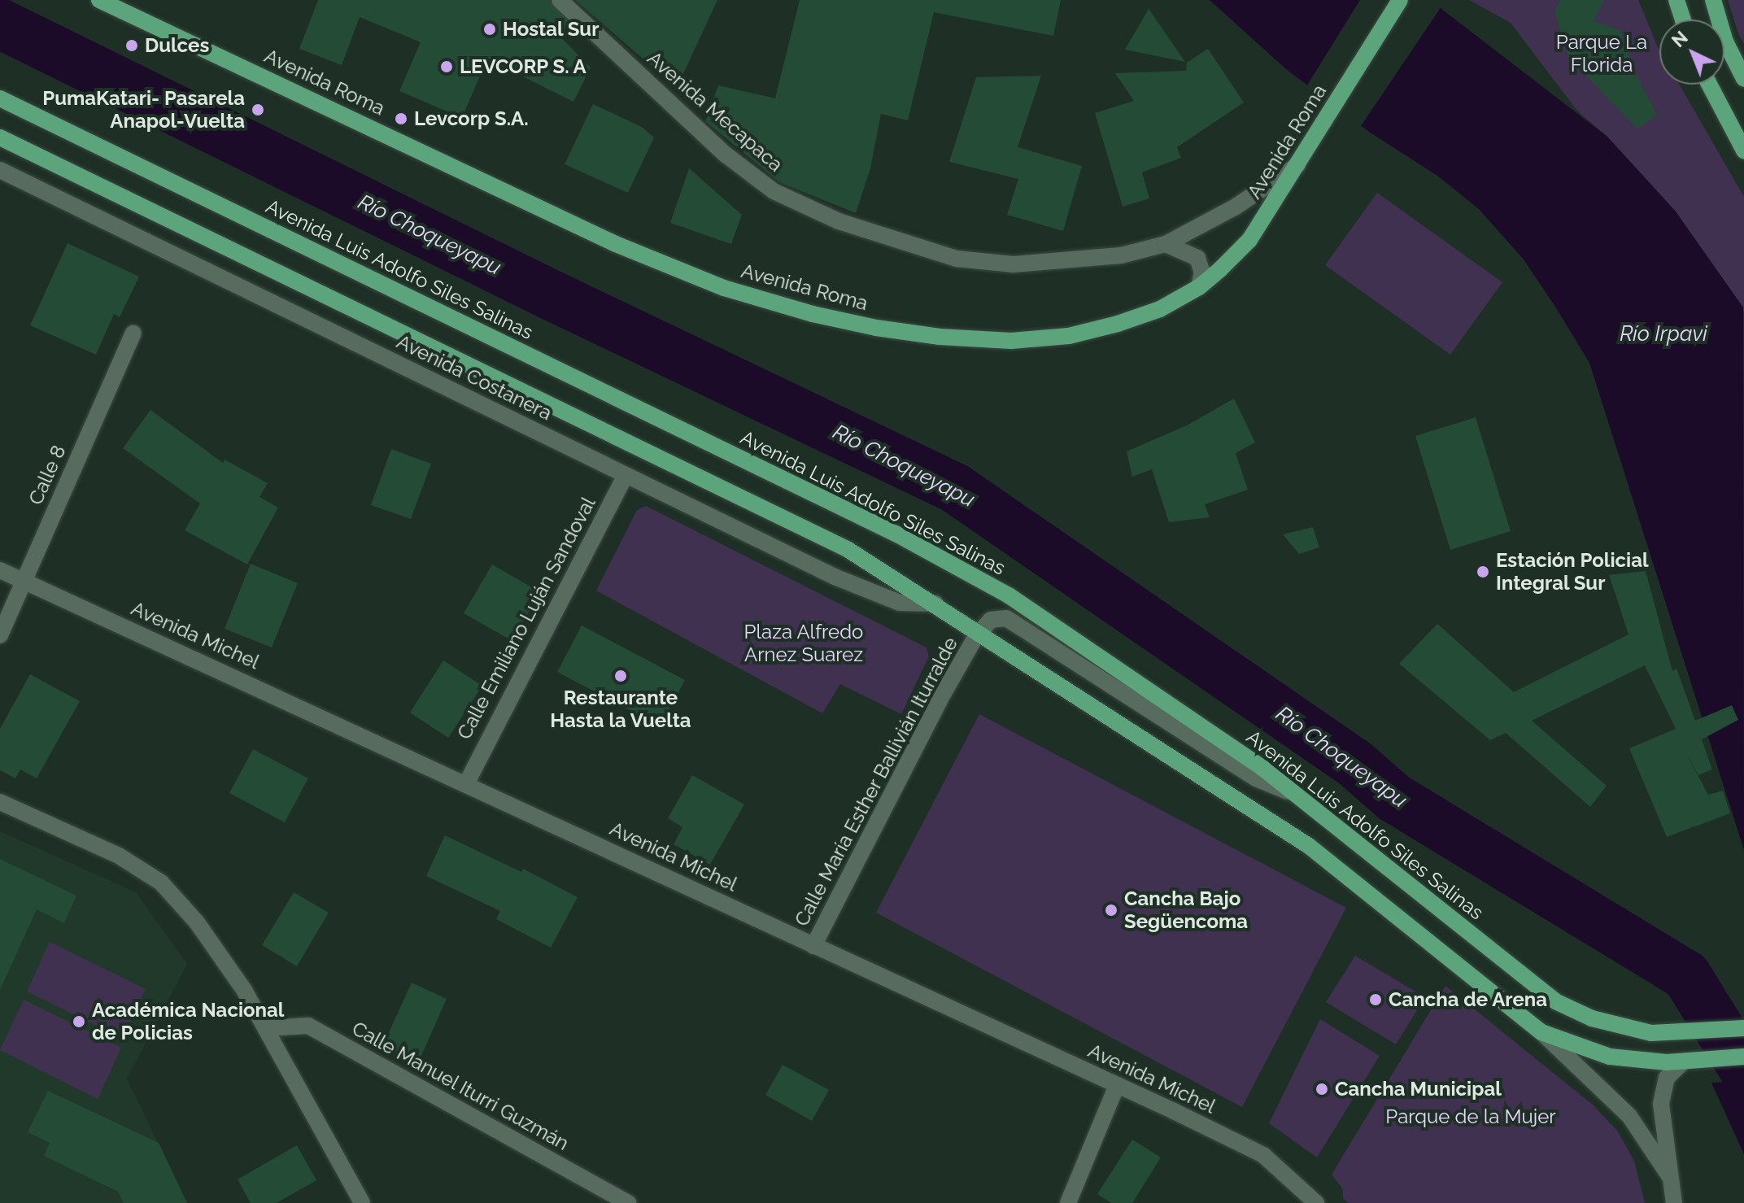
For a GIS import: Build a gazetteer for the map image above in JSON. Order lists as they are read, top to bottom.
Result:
{
  "streets": {
    "main road": ["Avenida Roma", "Avenida Luis Adolfo Siles Salinas"],
    "street": [
      "Avenida Mecapaca",
      "Avenida Costanera",
      "Calle 8",
      "Calle Emiliano Luján Sandoval",
      "Avenida Michel",
      "Calle María Esther Ballivián Iturralde",
      "Calle Manuel Iturri Guzmán"
    ]
  },
  "crossings": [
    ["Avenida Roma", "Avenida Mecapaca"],
    ["Avenida Costanera", "Calle Emiliano Luján Sandoval"],
    ["Calle 8", "Avenida Michel"],
    ["Calle Emiliano Luján Sandoval", "Avenida Michel"],
    ["Avenida Michel", "Calle María Esther Ballivián Iturralde"]
  ],
  "water": ["Río Choqueyapu", "Río Irpavi"],
  "parks": ["Parque La Florida", "Plaza Alfredo Arnez Suarez", "Parque de la Mujer"],
  "places": [
    "Hostal Sur",
    "Dulces",
    "LEVCORP S. A",
    "PumaKatari- Pasarela Anapol-Vuelta",
    "Levcorp S.A.",
    "Estación Policial Integral Sur",
    "Restaurante Hasta la Vuelta",
    "Cancha Bajo Següencoma",
    "Cancha de Arena",
    "Académica Nacional de Policias",
    "Cancha Municipal"
  ],
  "north": "top left"
}
